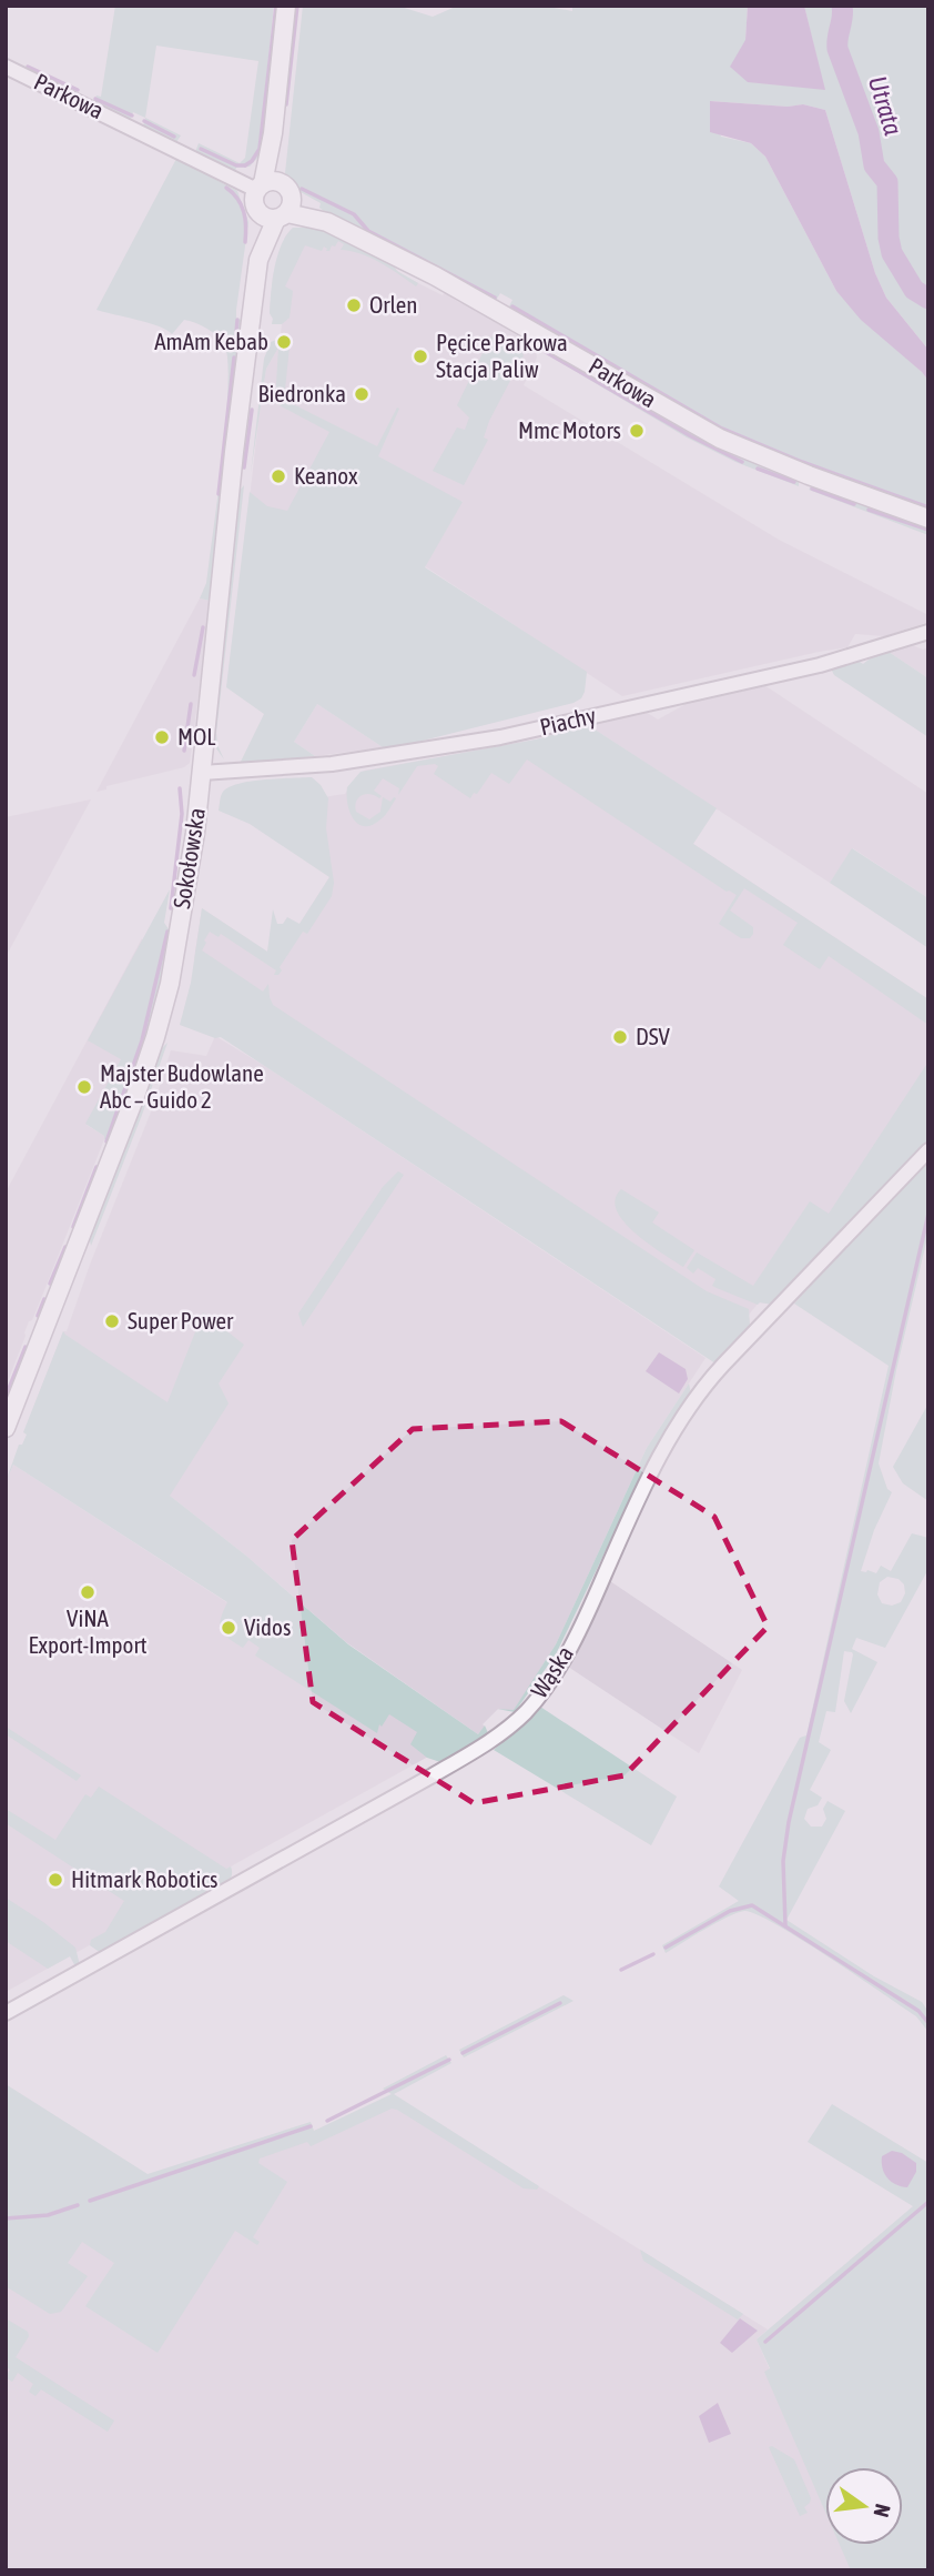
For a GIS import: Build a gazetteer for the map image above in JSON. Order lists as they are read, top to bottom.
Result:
{
  "streets": {
    "street": [
      "Parkowa",
      "Piachy",
      "Sokołowska",
      "Wąska"
    ]
  },
  "crossings": [
    ["Parkowa", "Sokołowska"],
    ["Piachy", "Sokołowska"]
  ],
  "water": ["Utrata"],
  "places": [
    "Orlen",
    "AmAm Kebab",
    "Pęcice Parkowa Stacja Paliw",
    "Biedronka",
    "Mmc Motors",
    "Keanox",
    "MOL",
    "DSV",
    "Majster Budowlane Abc – Guido 2",
    "Super Power",
    "ViNA Export-Import",
    "Vidos",
    "Hitmark Robotics"
  ],
  "north": "right"
}
